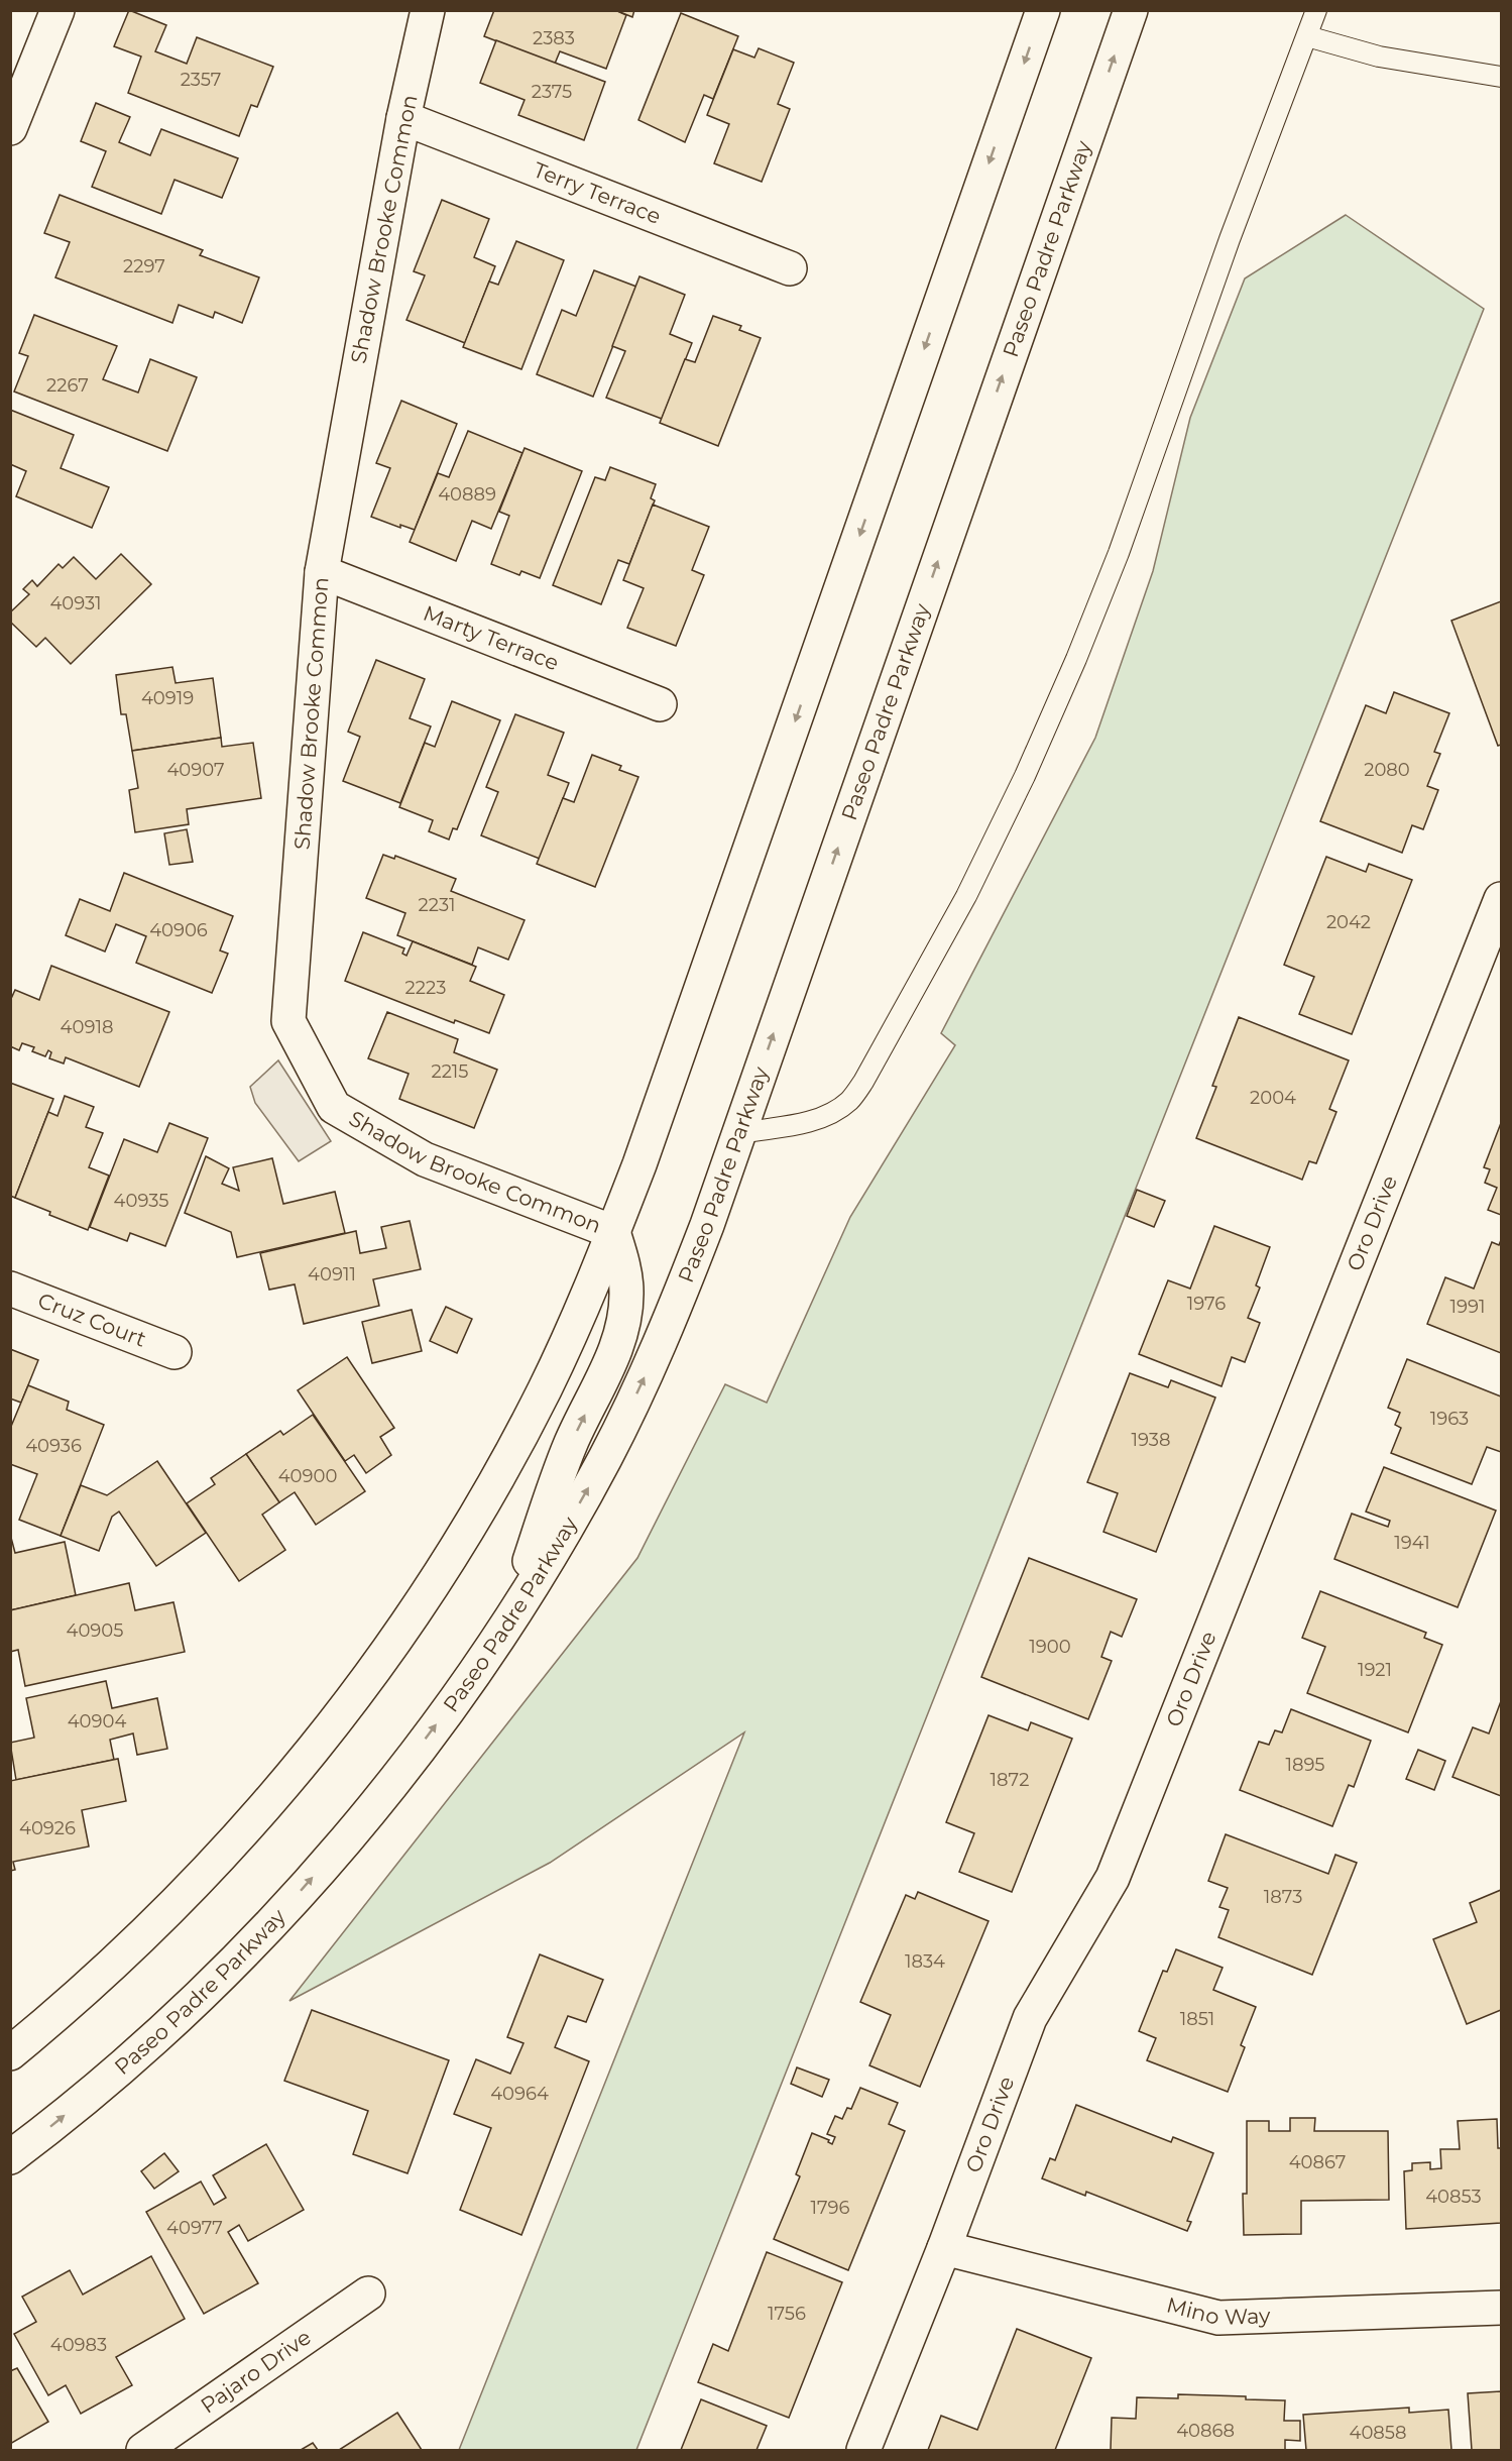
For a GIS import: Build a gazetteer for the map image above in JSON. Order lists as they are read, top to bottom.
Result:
{
  "streets": {
    "main road": [
      "Terry Terrace",
      "Shadow Brooke Common",
      "Paseo Padre Parkway",
      "Marty Terrace",
      "Oro Drive",
      "Cruz Court",
      "Mino Way",
      "Pajaro Drive"
    ]
  },
  "crossings": [
    ["Terry Terrace", "Shadow Brooke Common"],
    ["Shadow Brooke Common", "Marty Terrace"],
    ["Oro Drive", "Mino Way"]
  ],
  "house_numbers": [
    "2383",
    "2357",
    "2375",
    "2297",
    "2267",
    "40889",
    "40931",
    "40919",
    "40907",
    "2080",
    "2231",
    "2042",
    "40906",
    "2223",
    "40918",
    "2215",
    "2004",
    "40935",
    "40911",
    "1976",
    "1991",
    "1963",
    "1938",
    "40936",
    "40900",
    "1941",
    "40905",
    "1900",
    "1921",
    "40904",
    "1895",
    "1872",
    "40926",
    "1873",
    "1834",
    "1851",
    "40964",
    "40867",
    "40853",
    "1796",
    "40977",
    "1756",
    "40983",
    "40868",
    "40858"
  ]
}
